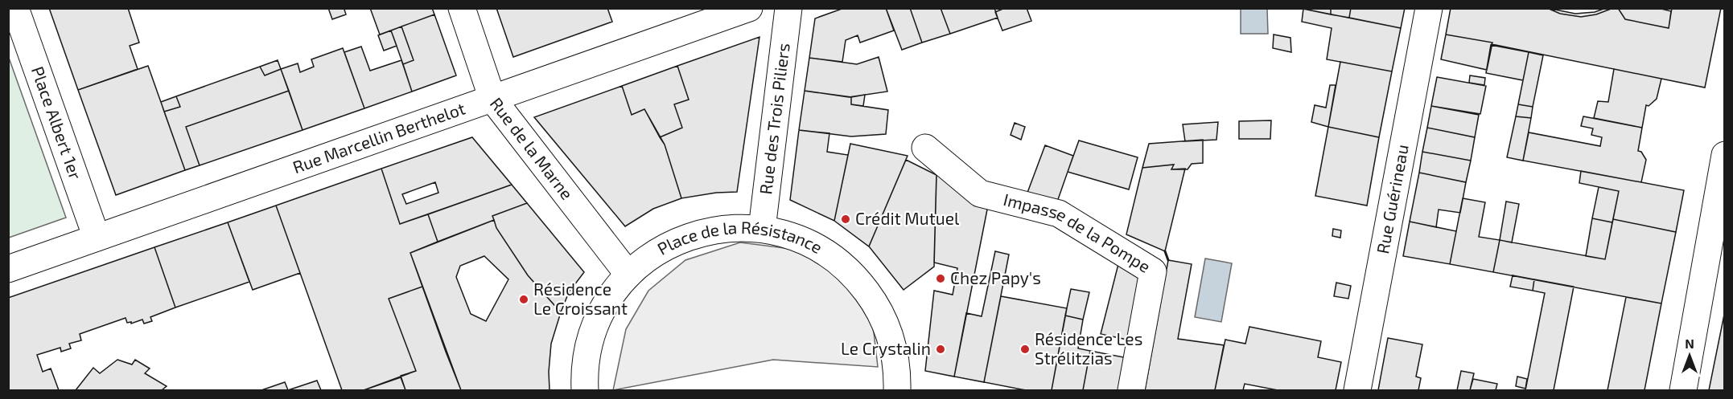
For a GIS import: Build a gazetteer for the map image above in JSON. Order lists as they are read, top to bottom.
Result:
{
  "streets": {
    "street": [
      "Rue des Trois Piliers",
      "Place Albert 1er",
      "Rue Marcellin Berthelot",
      "Rue de la Marne",
      "Rue Guérineau",
      "Impasse de la Pompe",
      "Place de la Résistance"
    ]
  },
  "crossings": [
    ["Rue des Trois Piliers", "Place de la Résistance"],
    ["Place Albert 1er", "Rue Marcellin Berthelot"],
    ["Rue Marcellin Berthelot", "Rue de la Marne"],
    ["Rue de la Marne", "Place de la Résistance"]
  ],
  "places": [
    "Crédit Mutuel",
    "Chez Papy's",
    "Résidence Le Croissant",
    "Le Crystalin",
    "Résidence Les Strélitzias"
  ],
  "north": "top"
}
